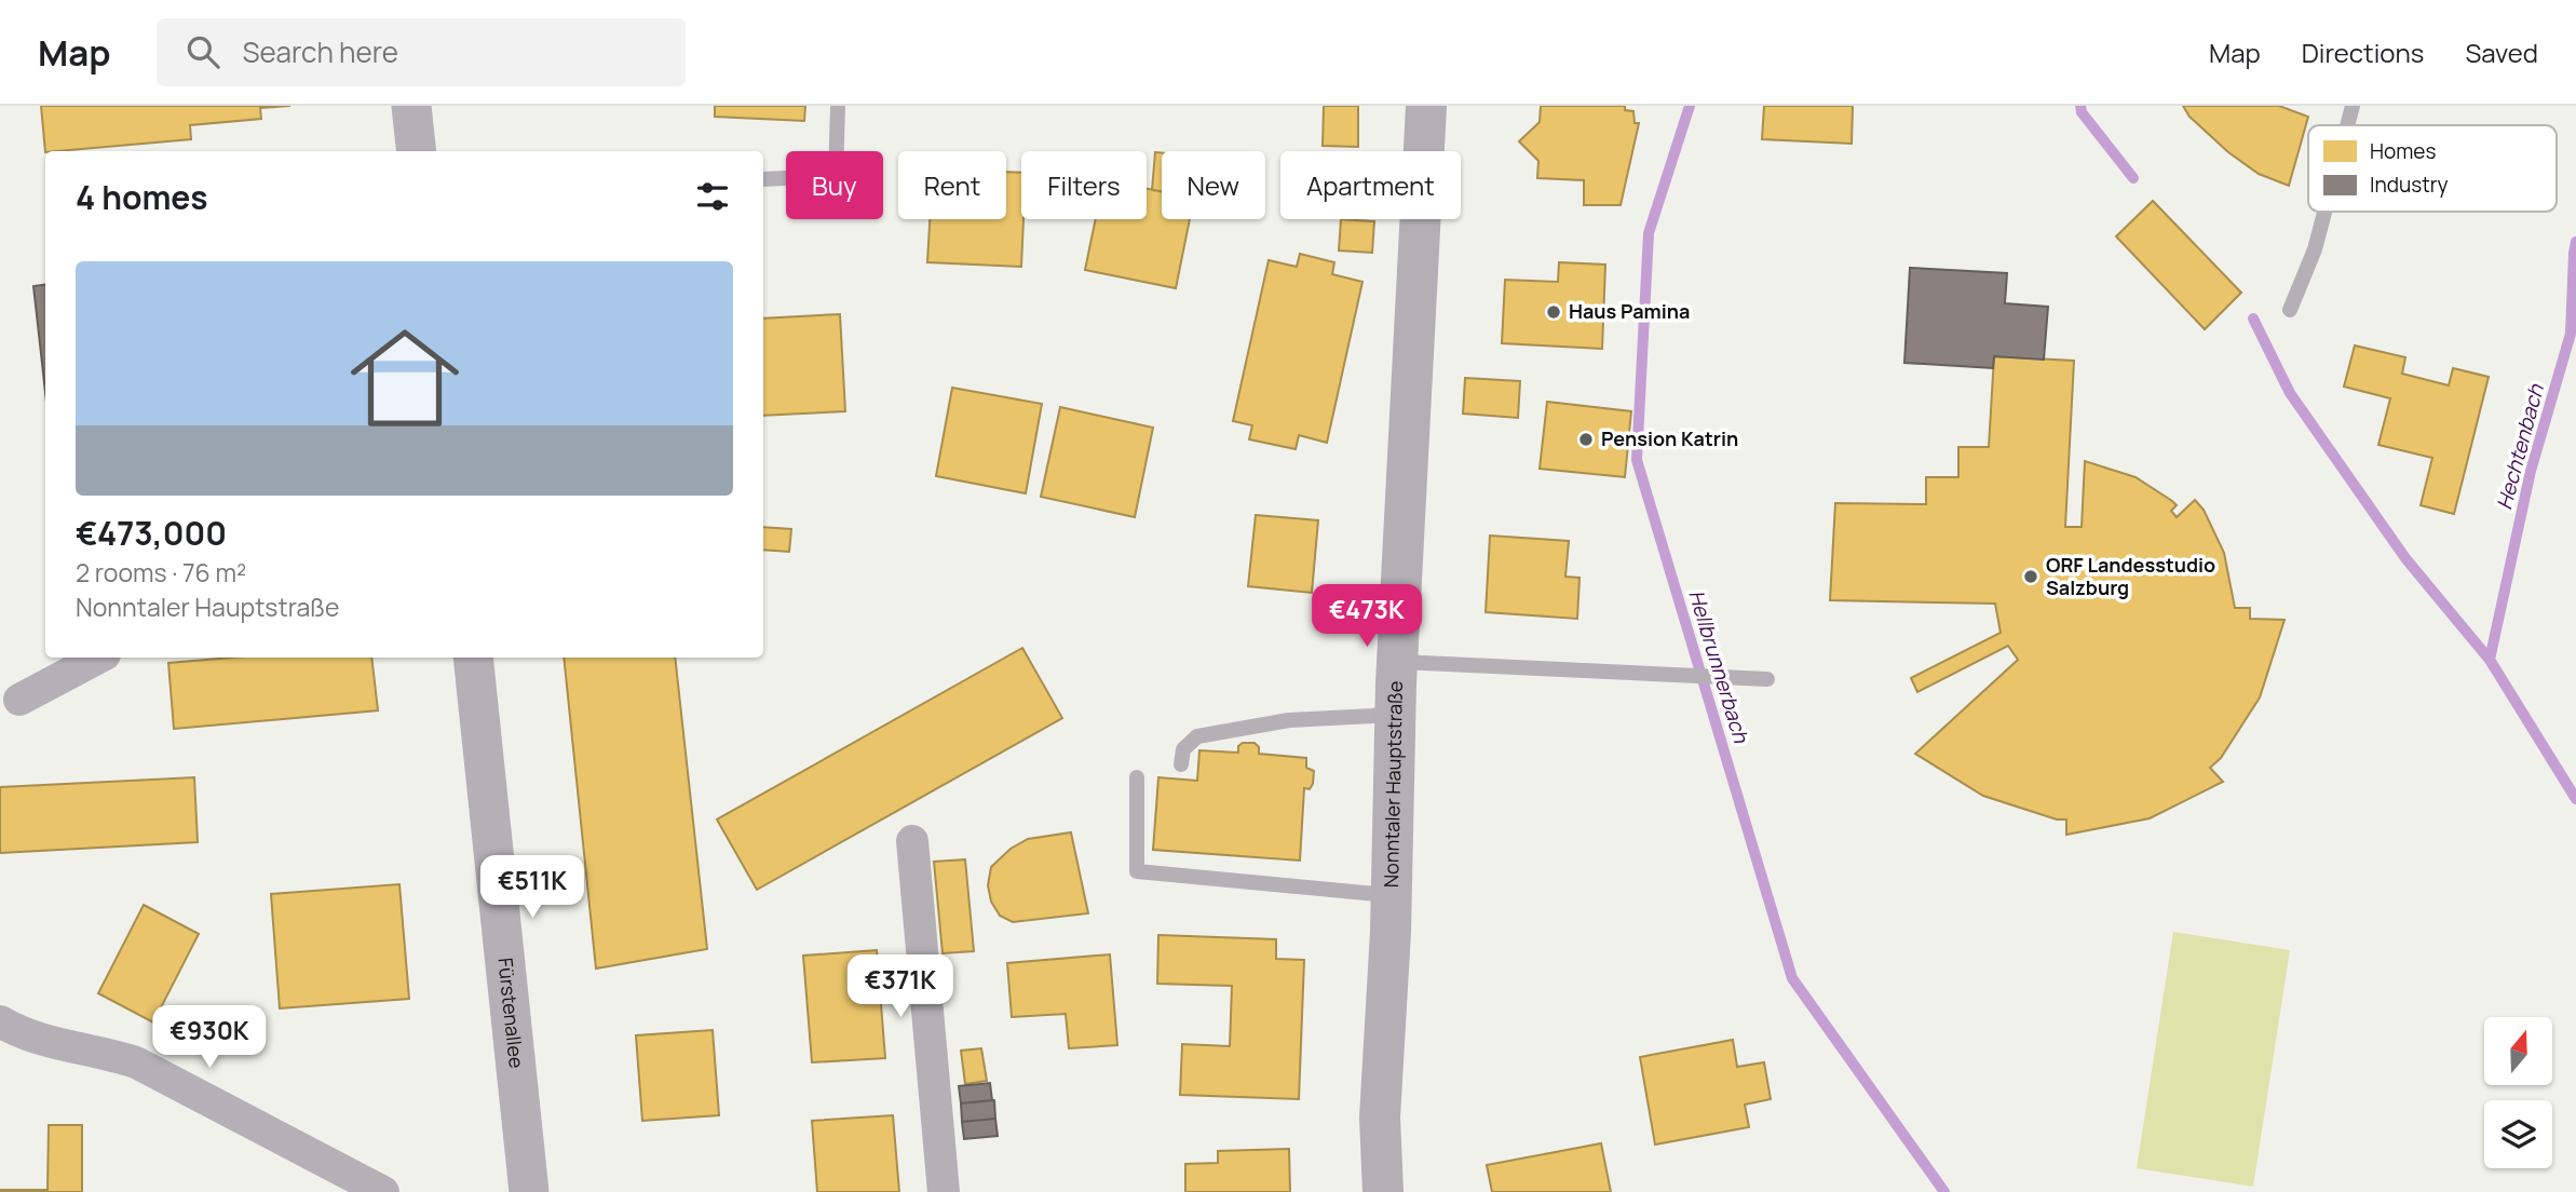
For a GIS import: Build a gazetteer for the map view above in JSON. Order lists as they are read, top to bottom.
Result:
{
  "streets": {
    "main road": ["Nonntaler Hauptstraße"],
    "street": ["Fürstenallee"]
  },
  "water": ["Hechtenbach", "Hellbrunnerbach"],
  "places": ["Haus Pamina", "Pension Katrin", "ORF Landesstudio Salzburg"],
  "legend": ["Homes", "Industry"],
  "north": "top",
  "page": {
    "header": "Map",
    "search": "Search here",
    "nav": ["Map", "Directions", "Saved"],
    "chip": [
      "Buy",
      "Rent",
      "Filters",
      "New",
      "Apartment"
    ],
    "heading": "4 homes",
    "list": [
      {
        "name": "€473,000",
        "note": "2 rooms · 76 m² · Nonntaler Hauptstraße"
      }
    ],
    "price": [
      "€473K",
      "€511K",
      "€371K",
      "€930K"
    ]
  }
}
